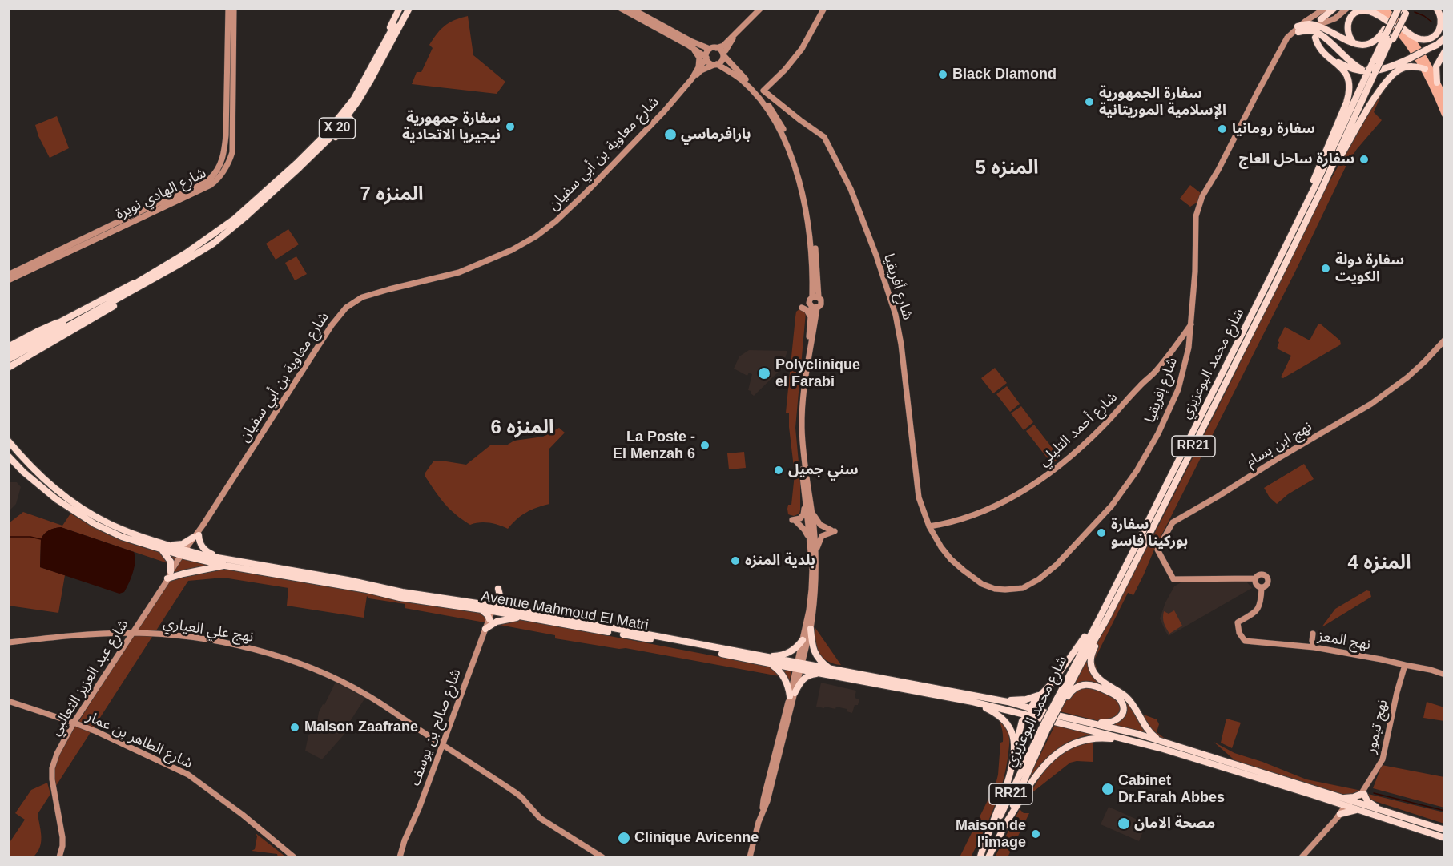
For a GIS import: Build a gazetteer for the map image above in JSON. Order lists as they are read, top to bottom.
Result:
{
  "streets": {
    "highway": [
      "X 20",
      "شارع محمد البوعزيزي",
      "RR21",
      "Avenue Mahmoud El Matri"
    ],
    "street": [
      "شارع معاوية بن أبي سفيان",
      "شارع الهادي نويرة",
      "شارع أفريقيا",
      "شارع إفريقيا",
      "شارع أحمد التليلي",
      "نهج ابن بسام",
      "نهج علي العياري",
      "نهج المعز",
      "شارع عبد العزيز الثعالبي",
      "نهج تيمور",
      "شارع صالح بن يوسف",
      "شارع الطاهر بن عمار"
    ]
  },
  "crossings": [
    ["شارع معاوية بن أبي سفيان", "Avenue Mahmoud El Matri"],
    ["شارع معاوية بن أبي سفيان", "شارع عبد العزيز الثعالبي"],
    ["شارع أفريقيا", "شارع إفريقيا"],
    ["شارع أفريقيا", "شارع أحمد التليلي"],
    ["شارع إفريقيا", "شارع أحمد التليلي"],
    ["نهج ابن بسام", "نهج المعز"],
    ["Avenue Mahmoud El Matri", "شارع عبد العزيز الثعالبي"],
    ["Avenue Mahmoud El Matri", "شارع صالح بن يوسف"],
    ["نهج علي العياري", "شارع عبد العزيز الثعالبي"],
    ["نهج علي العياري", "شارع صالح بن يوسف"],
    ["نهج المعز", "نهج تيمور"],
    ["شارع عبد العزيز الثعالبي", "شارع الطاهر بن عمار"]
  ],
  "districts": [
    "المنزه 5",
    "المنزه 7",
    "المنزه 6",
    "المنزه 4"
  ],
  "places": [
    "Black Diamond",
    "سفارة الجمهورية الإسلامية الموريتانية",
    "سفارة جمهورية نيجيريا الاتحادية",
    "سفارة رومانيا",
    "بارافرماسي",
    "سفارة ساحل العاج",
    "سفارة دولة الكويت",
    "Polyclinique el Farabi",
    "La Poste - El Menzah 6",
    "سني جميل",
    "سفارة بوركينا فاسو",
    "بلدية المنزه",
    "Maison Zaafrane",
    "Cabinet Dr.Farah Abbes",
    "مصحة الامان",
    "Maison de l'image",
    "Clinique Avicenne"
  ]
}
